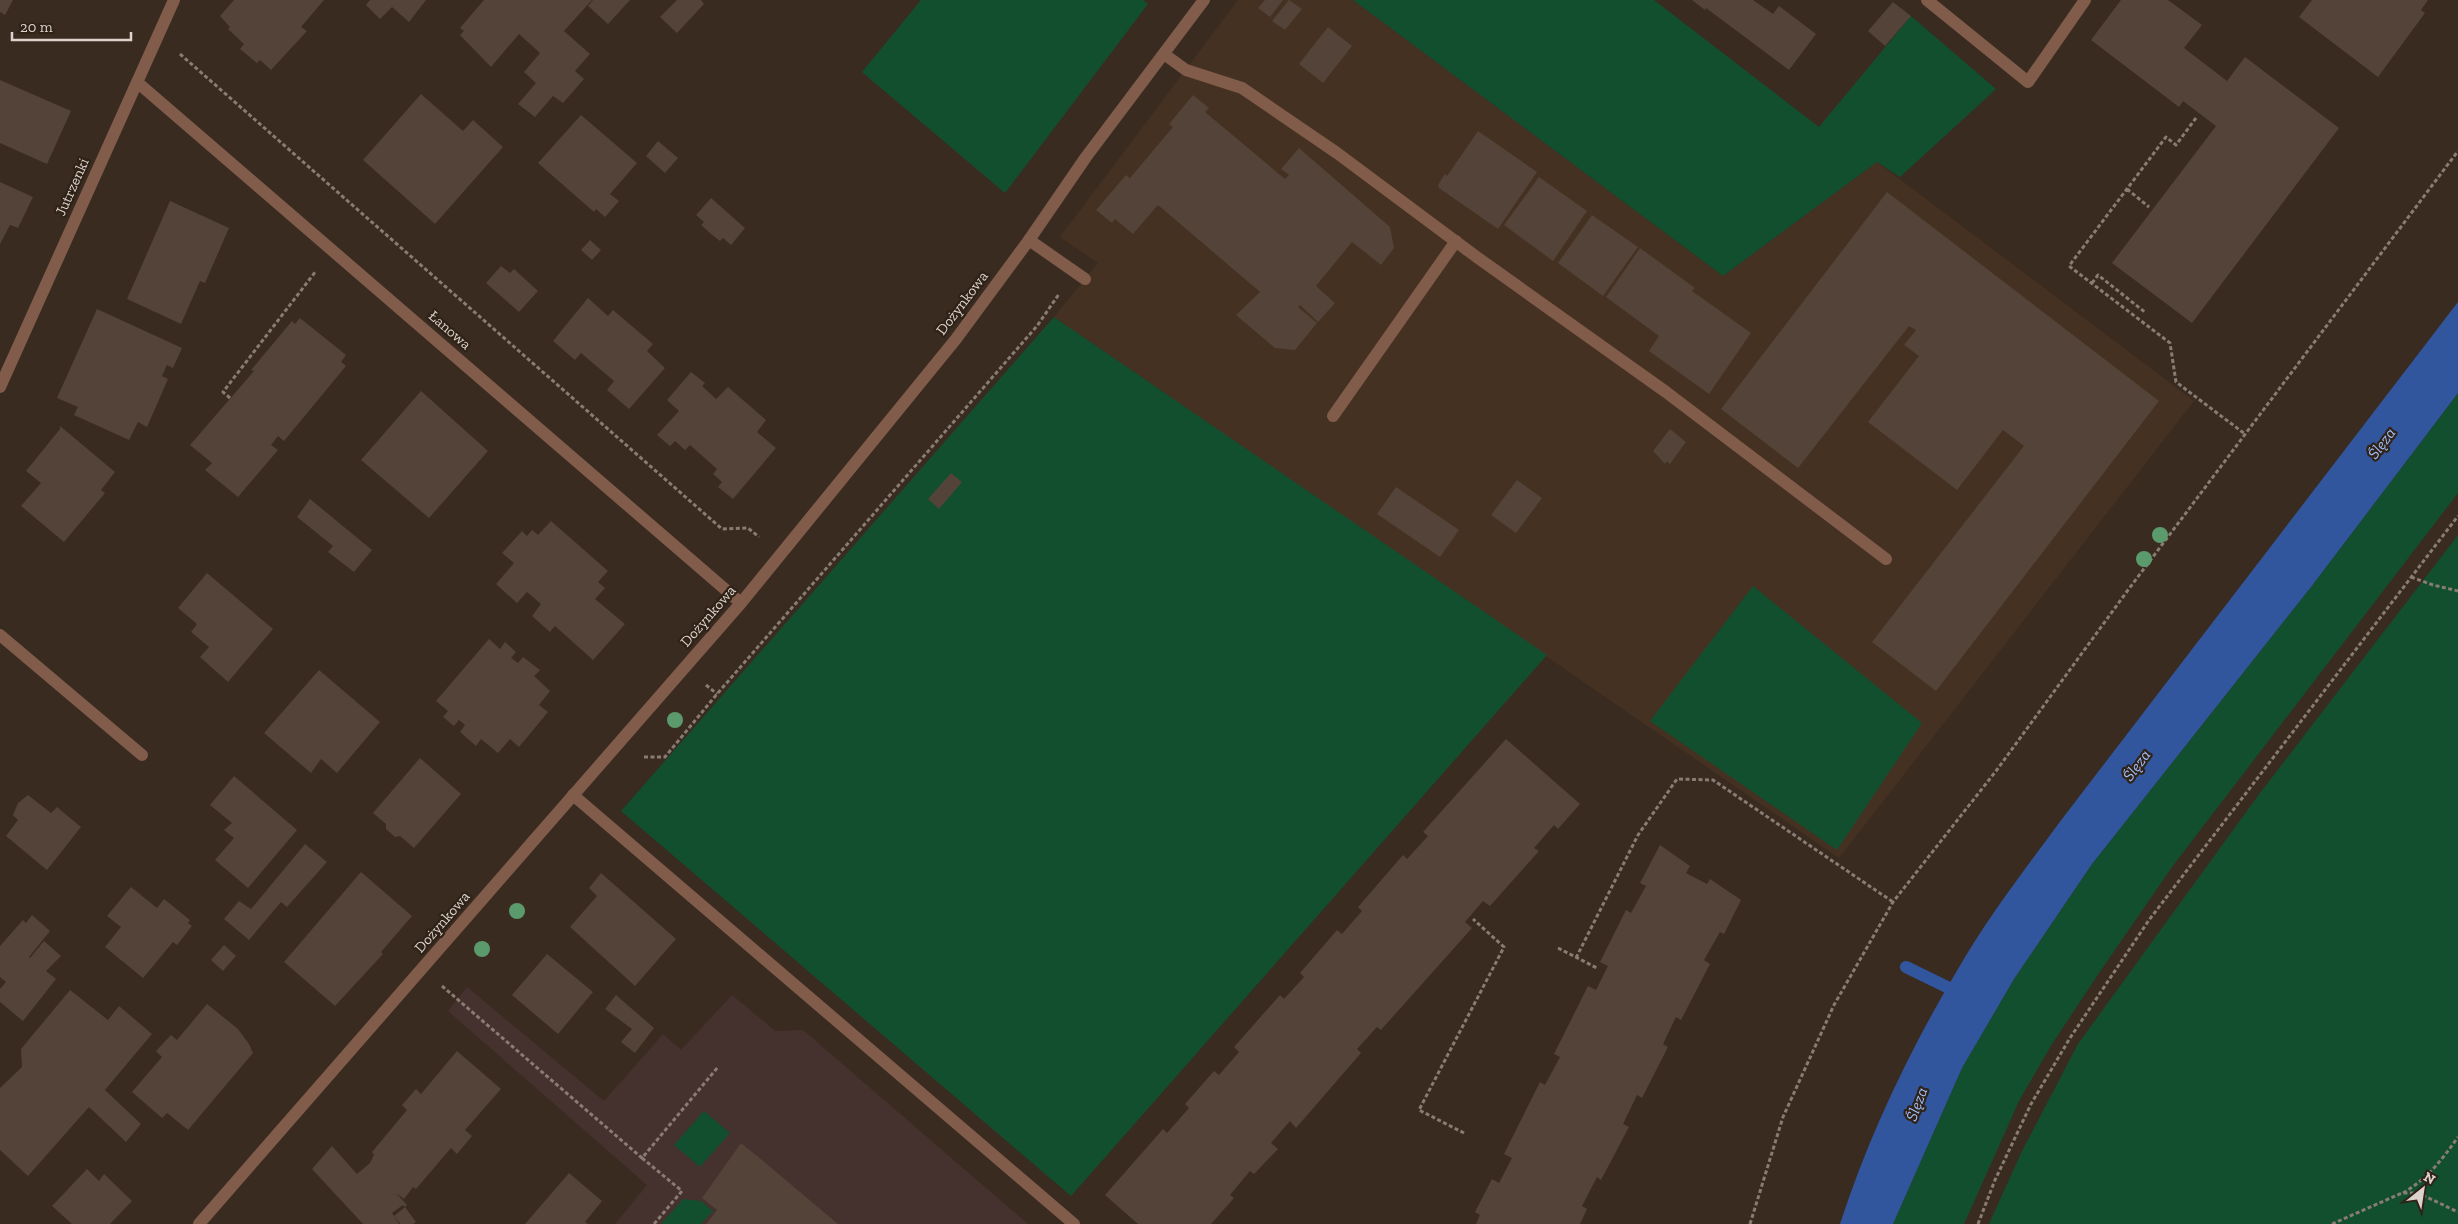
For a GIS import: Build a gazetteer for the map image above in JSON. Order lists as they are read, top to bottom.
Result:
{
  "streets": {
    "street": ["Jutrzenki", "Dożynkowa", "Łanowa"]
  },
  "crossings": [
    ["Jutrzenki", "Łanowa"],
    ["Dożynkowa", "Łanowa"]
  ],
  "water": ["Ślęza"],
  "scale_bar": "20 m",
  "north": "top right"
}
